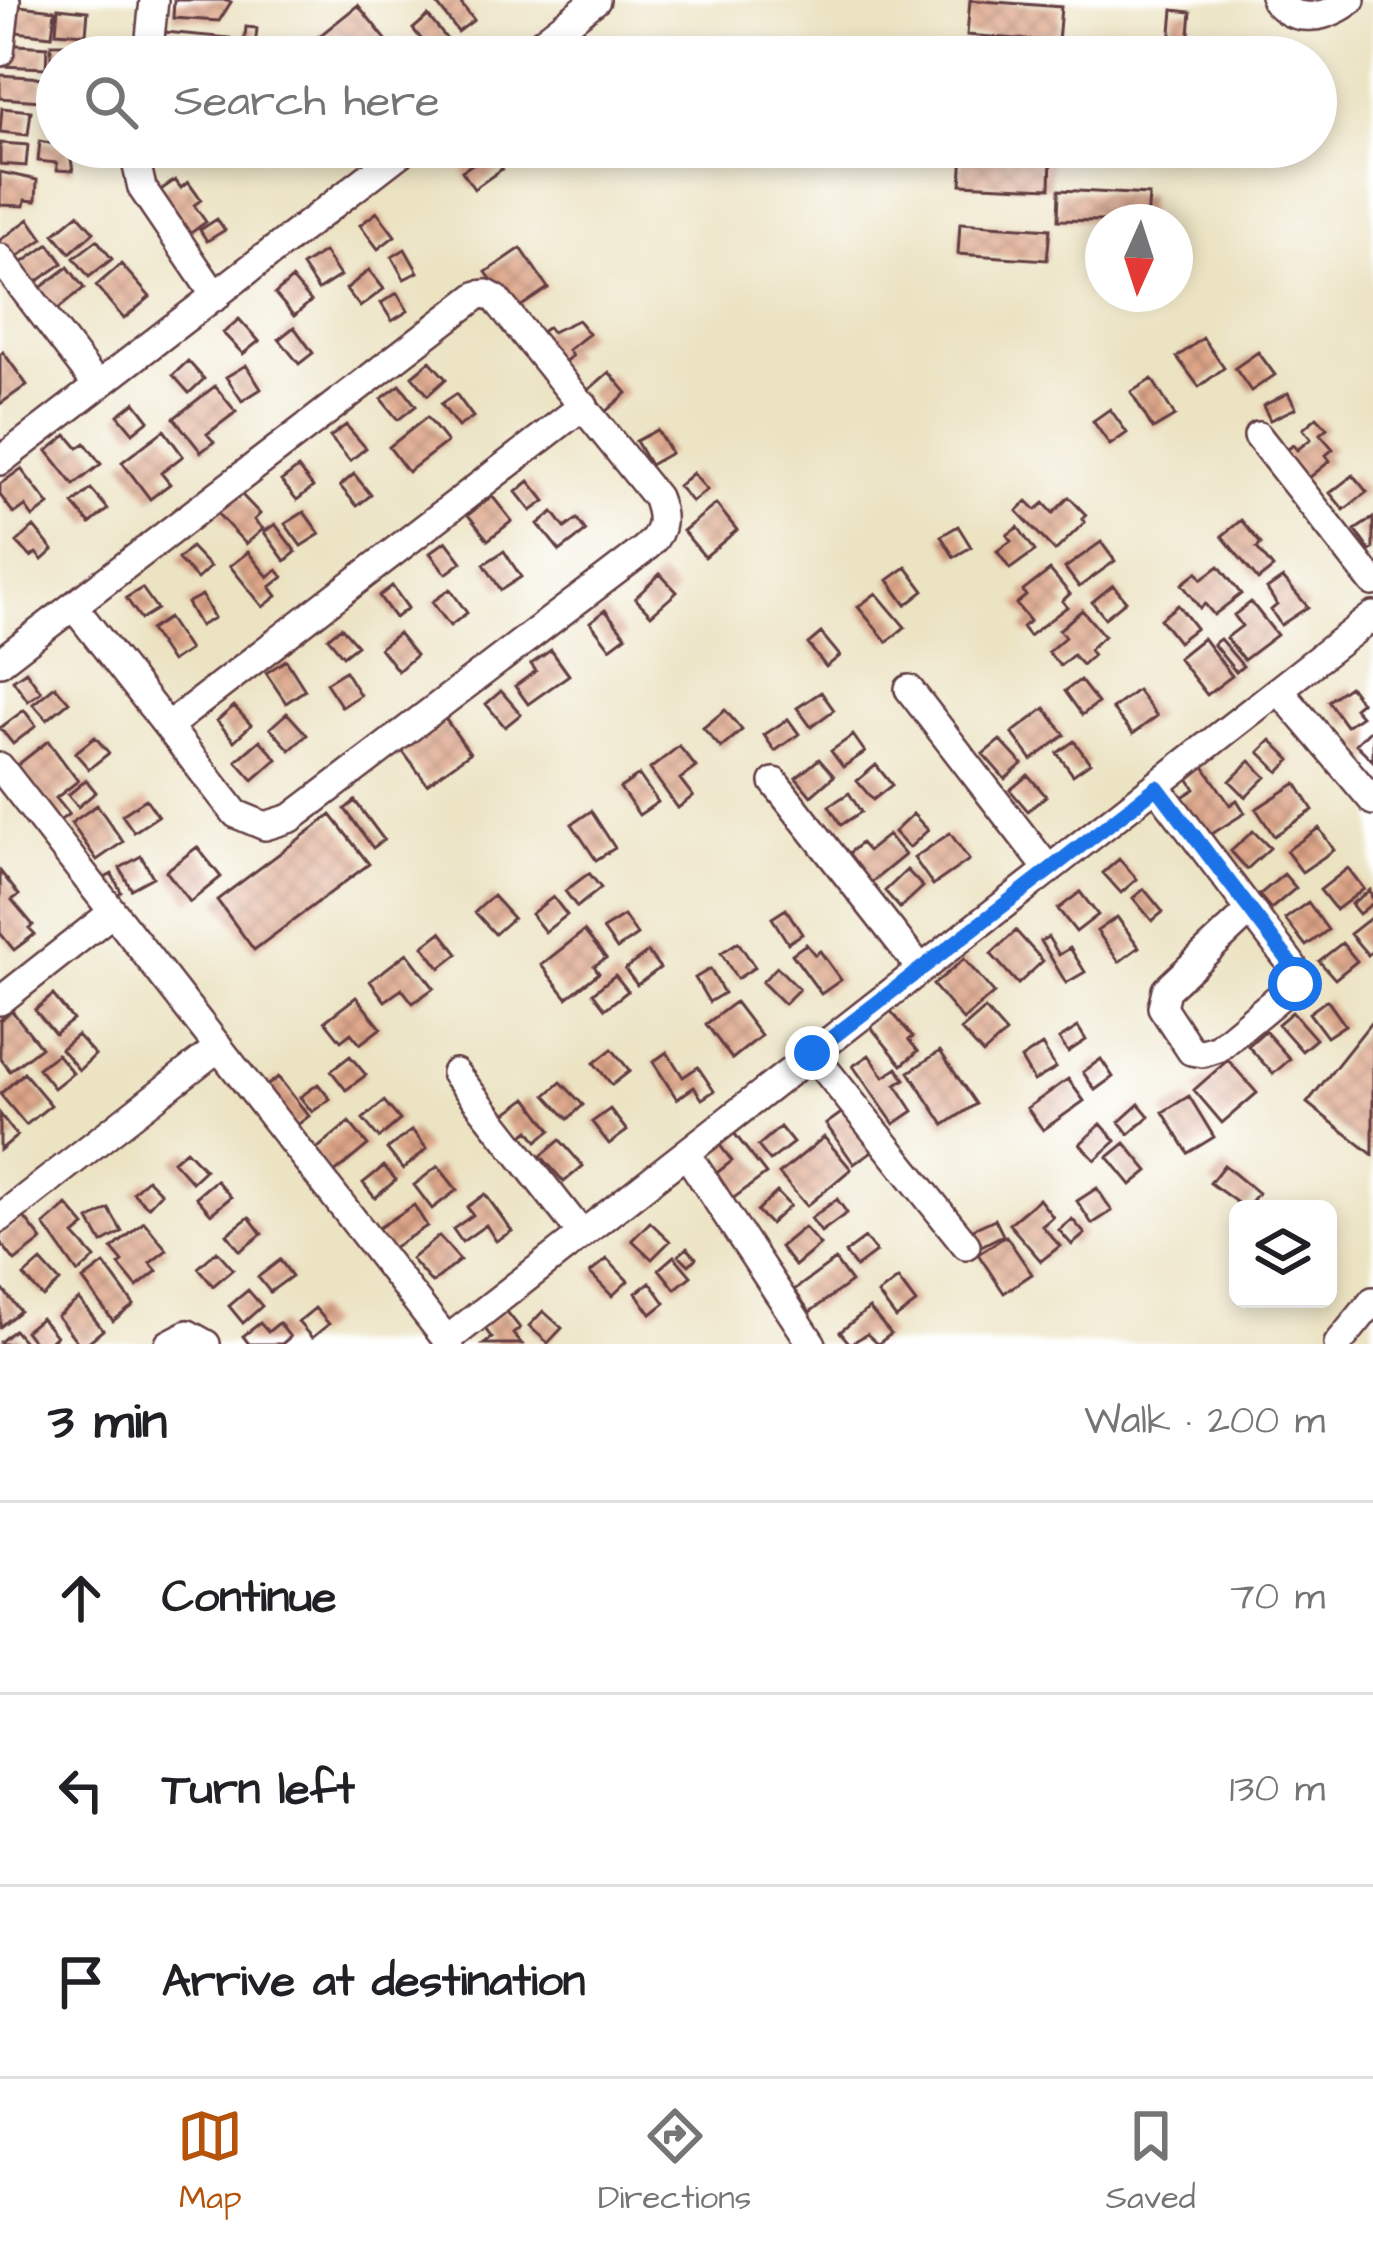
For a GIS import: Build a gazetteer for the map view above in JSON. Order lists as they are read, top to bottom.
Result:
{
  "north": "bottom",
  "page": {
    "search": "Search here",
    "heading": ["3 min", "Walk · 200 m"],
    "list": [
      ["Continue", "70 m"],
      ["Turn left", "130 m"],
      "Arrive at destination"
    ],
    "nav": ["Map", "Directions", "Saved"]
  }
}
